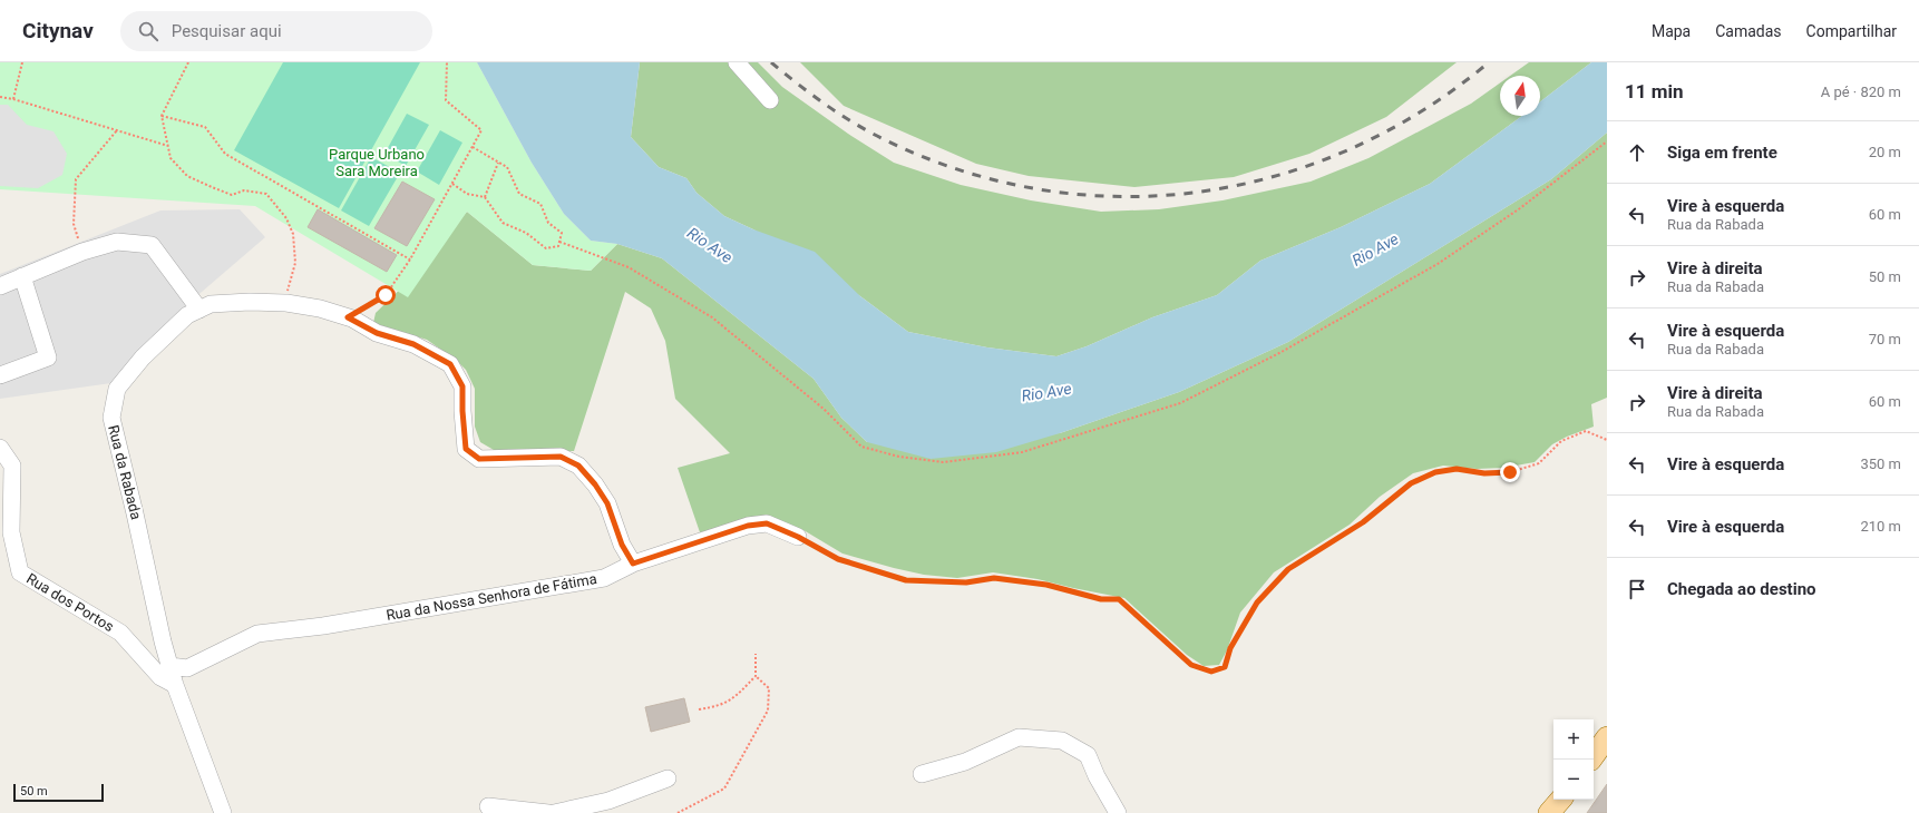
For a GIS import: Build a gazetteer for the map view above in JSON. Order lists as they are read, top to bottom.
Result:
{
  "streets": {
    "street": ["Rua da Rabada", "Rua da Nossa Senhora de Fátima", "Rua dos Portos"]
  },
  "crossings": [
    ["Rua da Rabada", "Rua da Nossa Senhora de Fátima"],
    ["Rua da Rabada", "Rua dos Portos"]
  ],
  "water": ["Rio Ave"],
  "parks": ["Parque Urbano Sara Moreira"],
  "scale_bar": "50 m",
  "north": "top",
  "page": {
    "header": "Citynav",
    "search": "Pesquisar aqui",
    "nav": ["Mapa", "Camadas", "Compartilhar"],
    "heading": ["11 min", "A pé · 820 m"],
    "list": [
      ["Siga em frente", "20 m"],
      ["Vire à esquerda", "Rua da Rabada", "60 m"],
      ["Vire à direita", "Rua da Rabada", "50 m"],
      ["Vire à esquerda", "Rua da Rabada", "70 m"],
      ["Vire à direita", "Rua da Rabada", "60 m"],
      ["Vire à esquerda", "350 m"],
      ["Vire à esquerda", "210 m"],
      "Chegada ao destino"
    ],
    "map_buttons": ["+", "−"],
    "scale": "50 m"
  }
}
